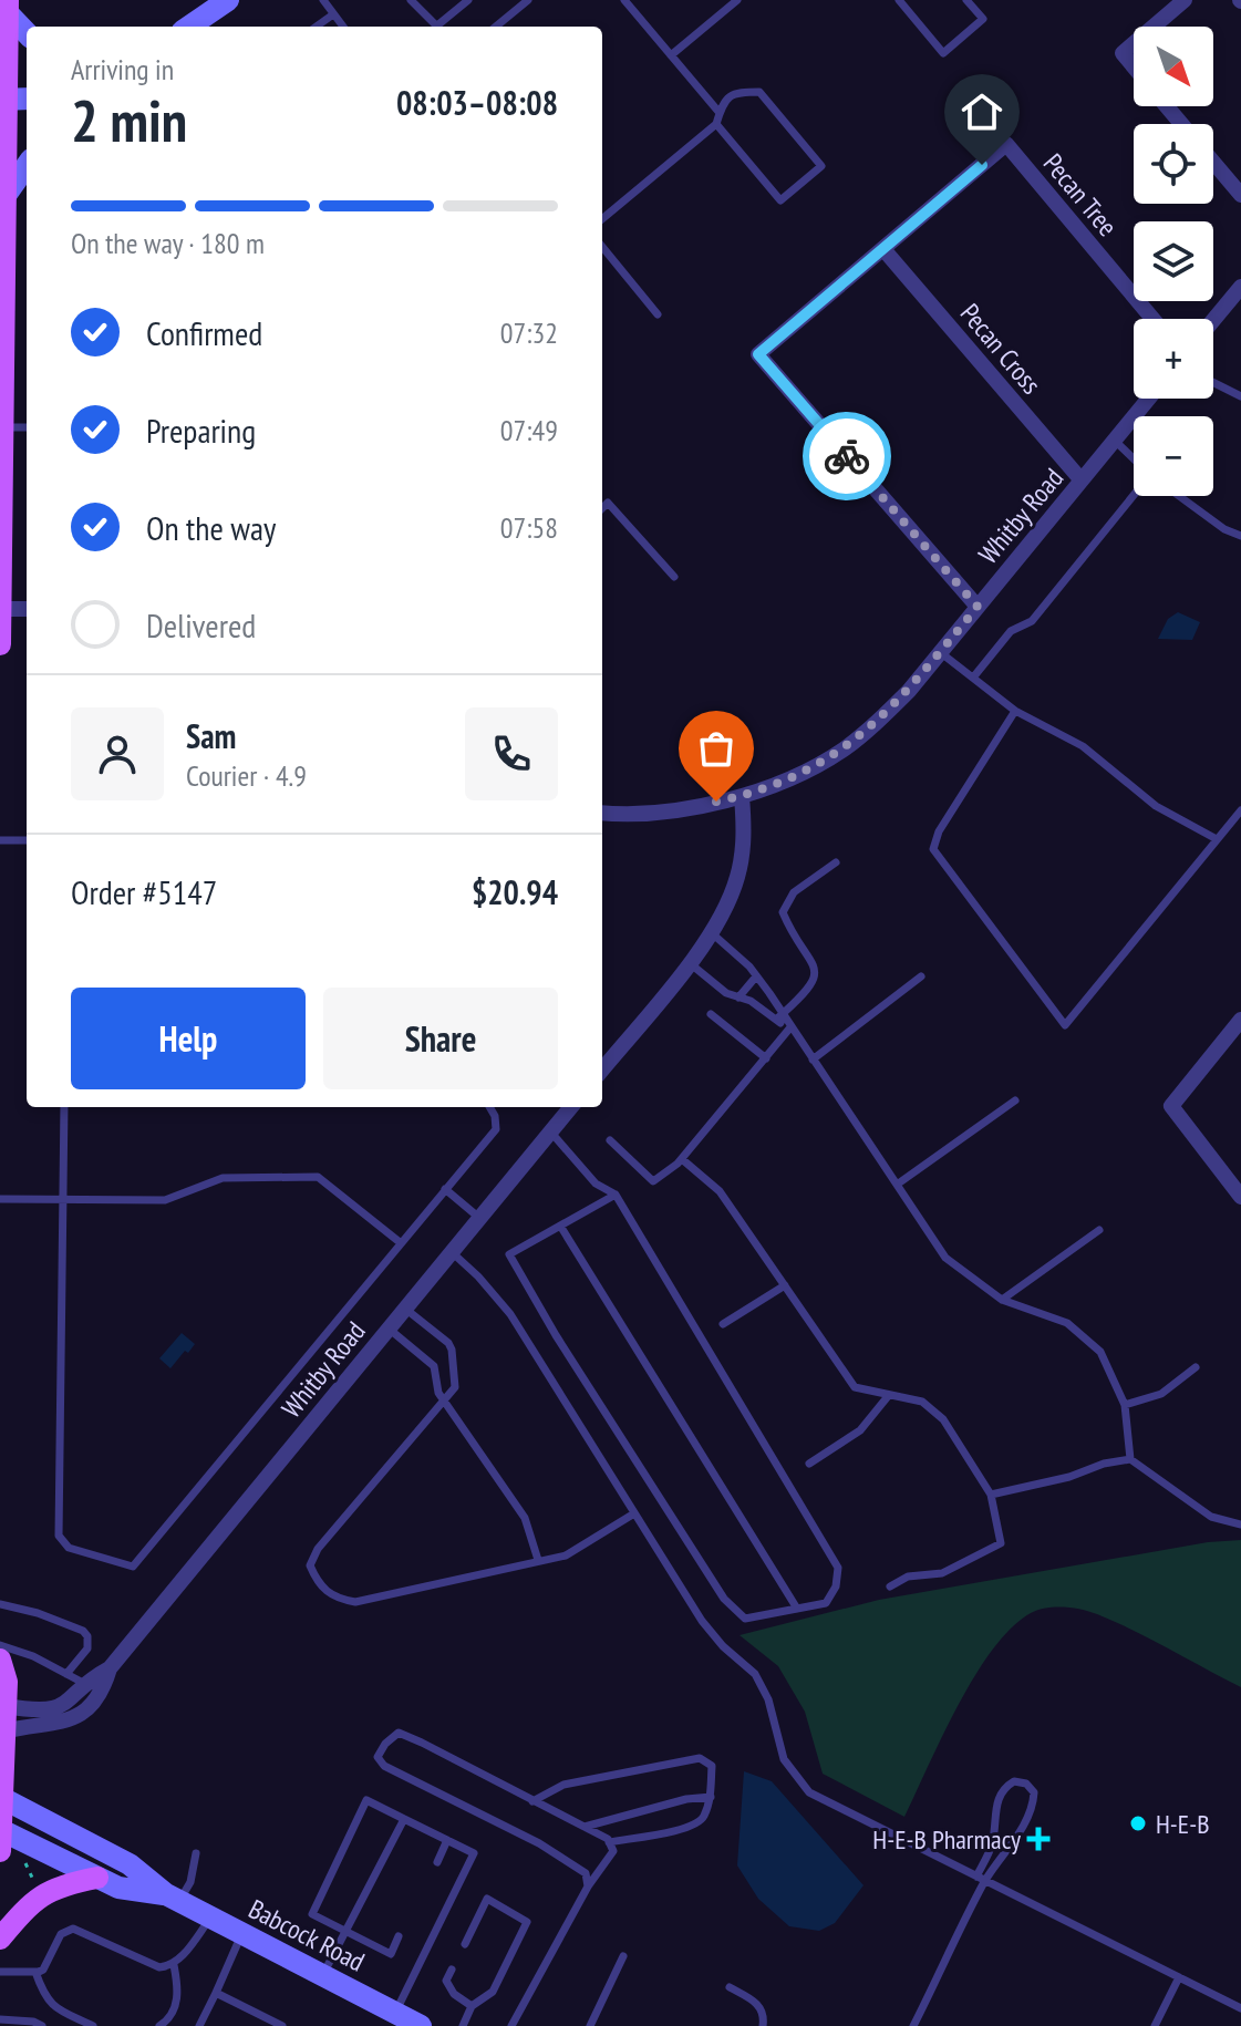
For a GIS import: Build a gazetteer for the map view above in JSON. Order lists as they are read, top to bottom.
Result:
{
  "streets": {
    "main road": ["Babcock Road"],
    "street": ["Pecan Tree", "Pecan Cross", "Whitby Road"]
  },
  "crossings": [
    ["Pecan Tree", "Pecan Cross"],
    ["Pecan Tree", "Whitby Road"],
    ["Pecan Cross", "Whitby Road"]
  ],
  "places": {
    "other": ["H-E-B"],
    "health": ["H-E-B Pharmacy"]
  },
  "north": "bottom right",
  "page": {
    "map_buttons": ["+", "−"],
    "heading": ["2 min", "Arriving in", "08:03–08:08"],
    "panel": [
      "Sam",
      "Courier · 4.9",
      "Order #5147",
      "$20.94"
    ],
    "bar": "On the way · 180 m",
    "list": [
      ["Confirmed", "07:32"],
      ["Preparing", "07:49"],
      ["On the way", "07:58"],
      "Delivered"
    ],
    "buttons": ["Help", "Share"]
  }
}
